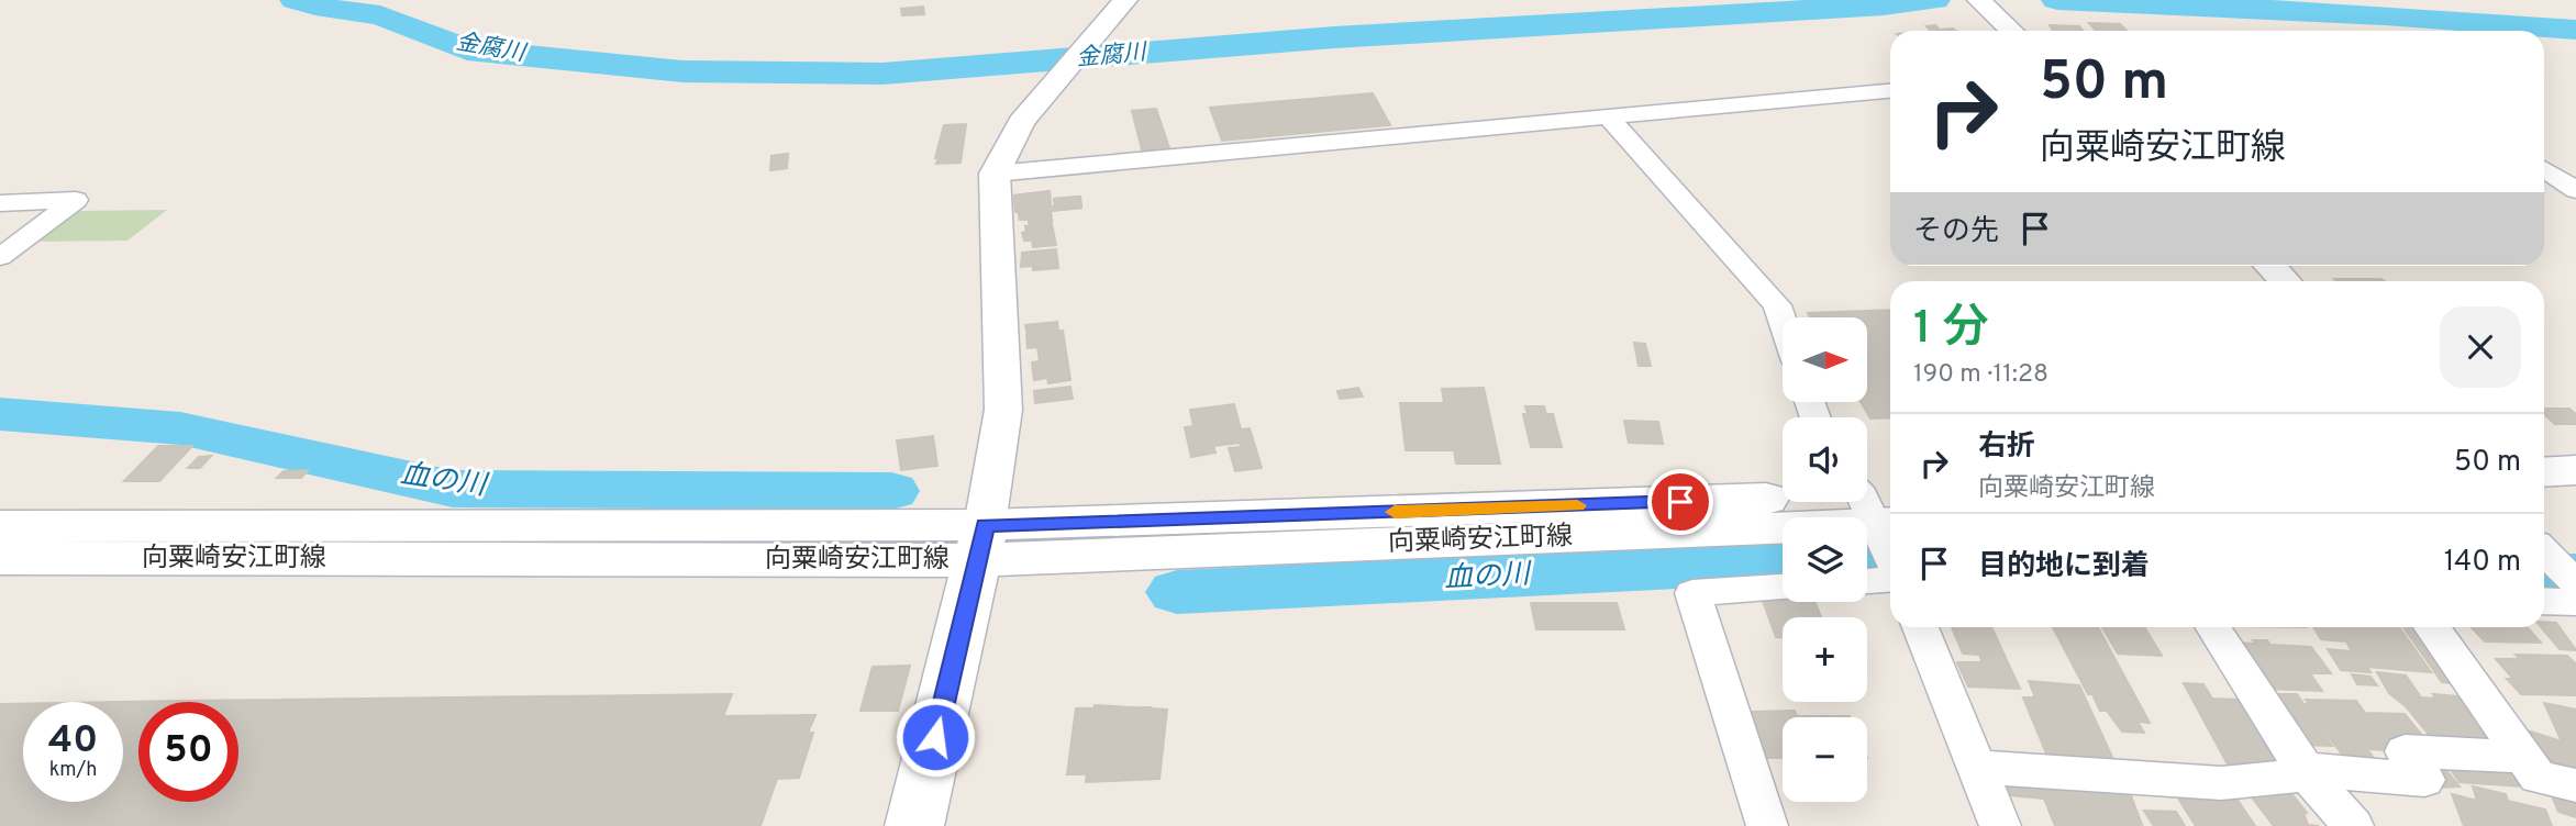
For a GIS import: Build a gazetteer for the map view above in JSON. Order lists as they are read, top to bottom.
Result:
{
  "streets": {
    "main road": ["向粟崎安江町線"]
  },
  "water": ["金腐川", "血の川"],
  "north": "right",
  "page": {
    "turn": ["50 m", "向粟崎安江町線"],
    "then": "その先",
    "heading": ["1 分", "190 m · 11:28"],
    "map_buttons": ["+", "−"],
    "list": [
      {
        "name": "右折",
        "note": "向粟崎安江町線",
        "value": "50 m"
      },
      {
        "name": "目的地に到着",
        "value": "140 m"
      }
    ],
    "speed": "40 km/h",
    "limit": "50"
  }
}
